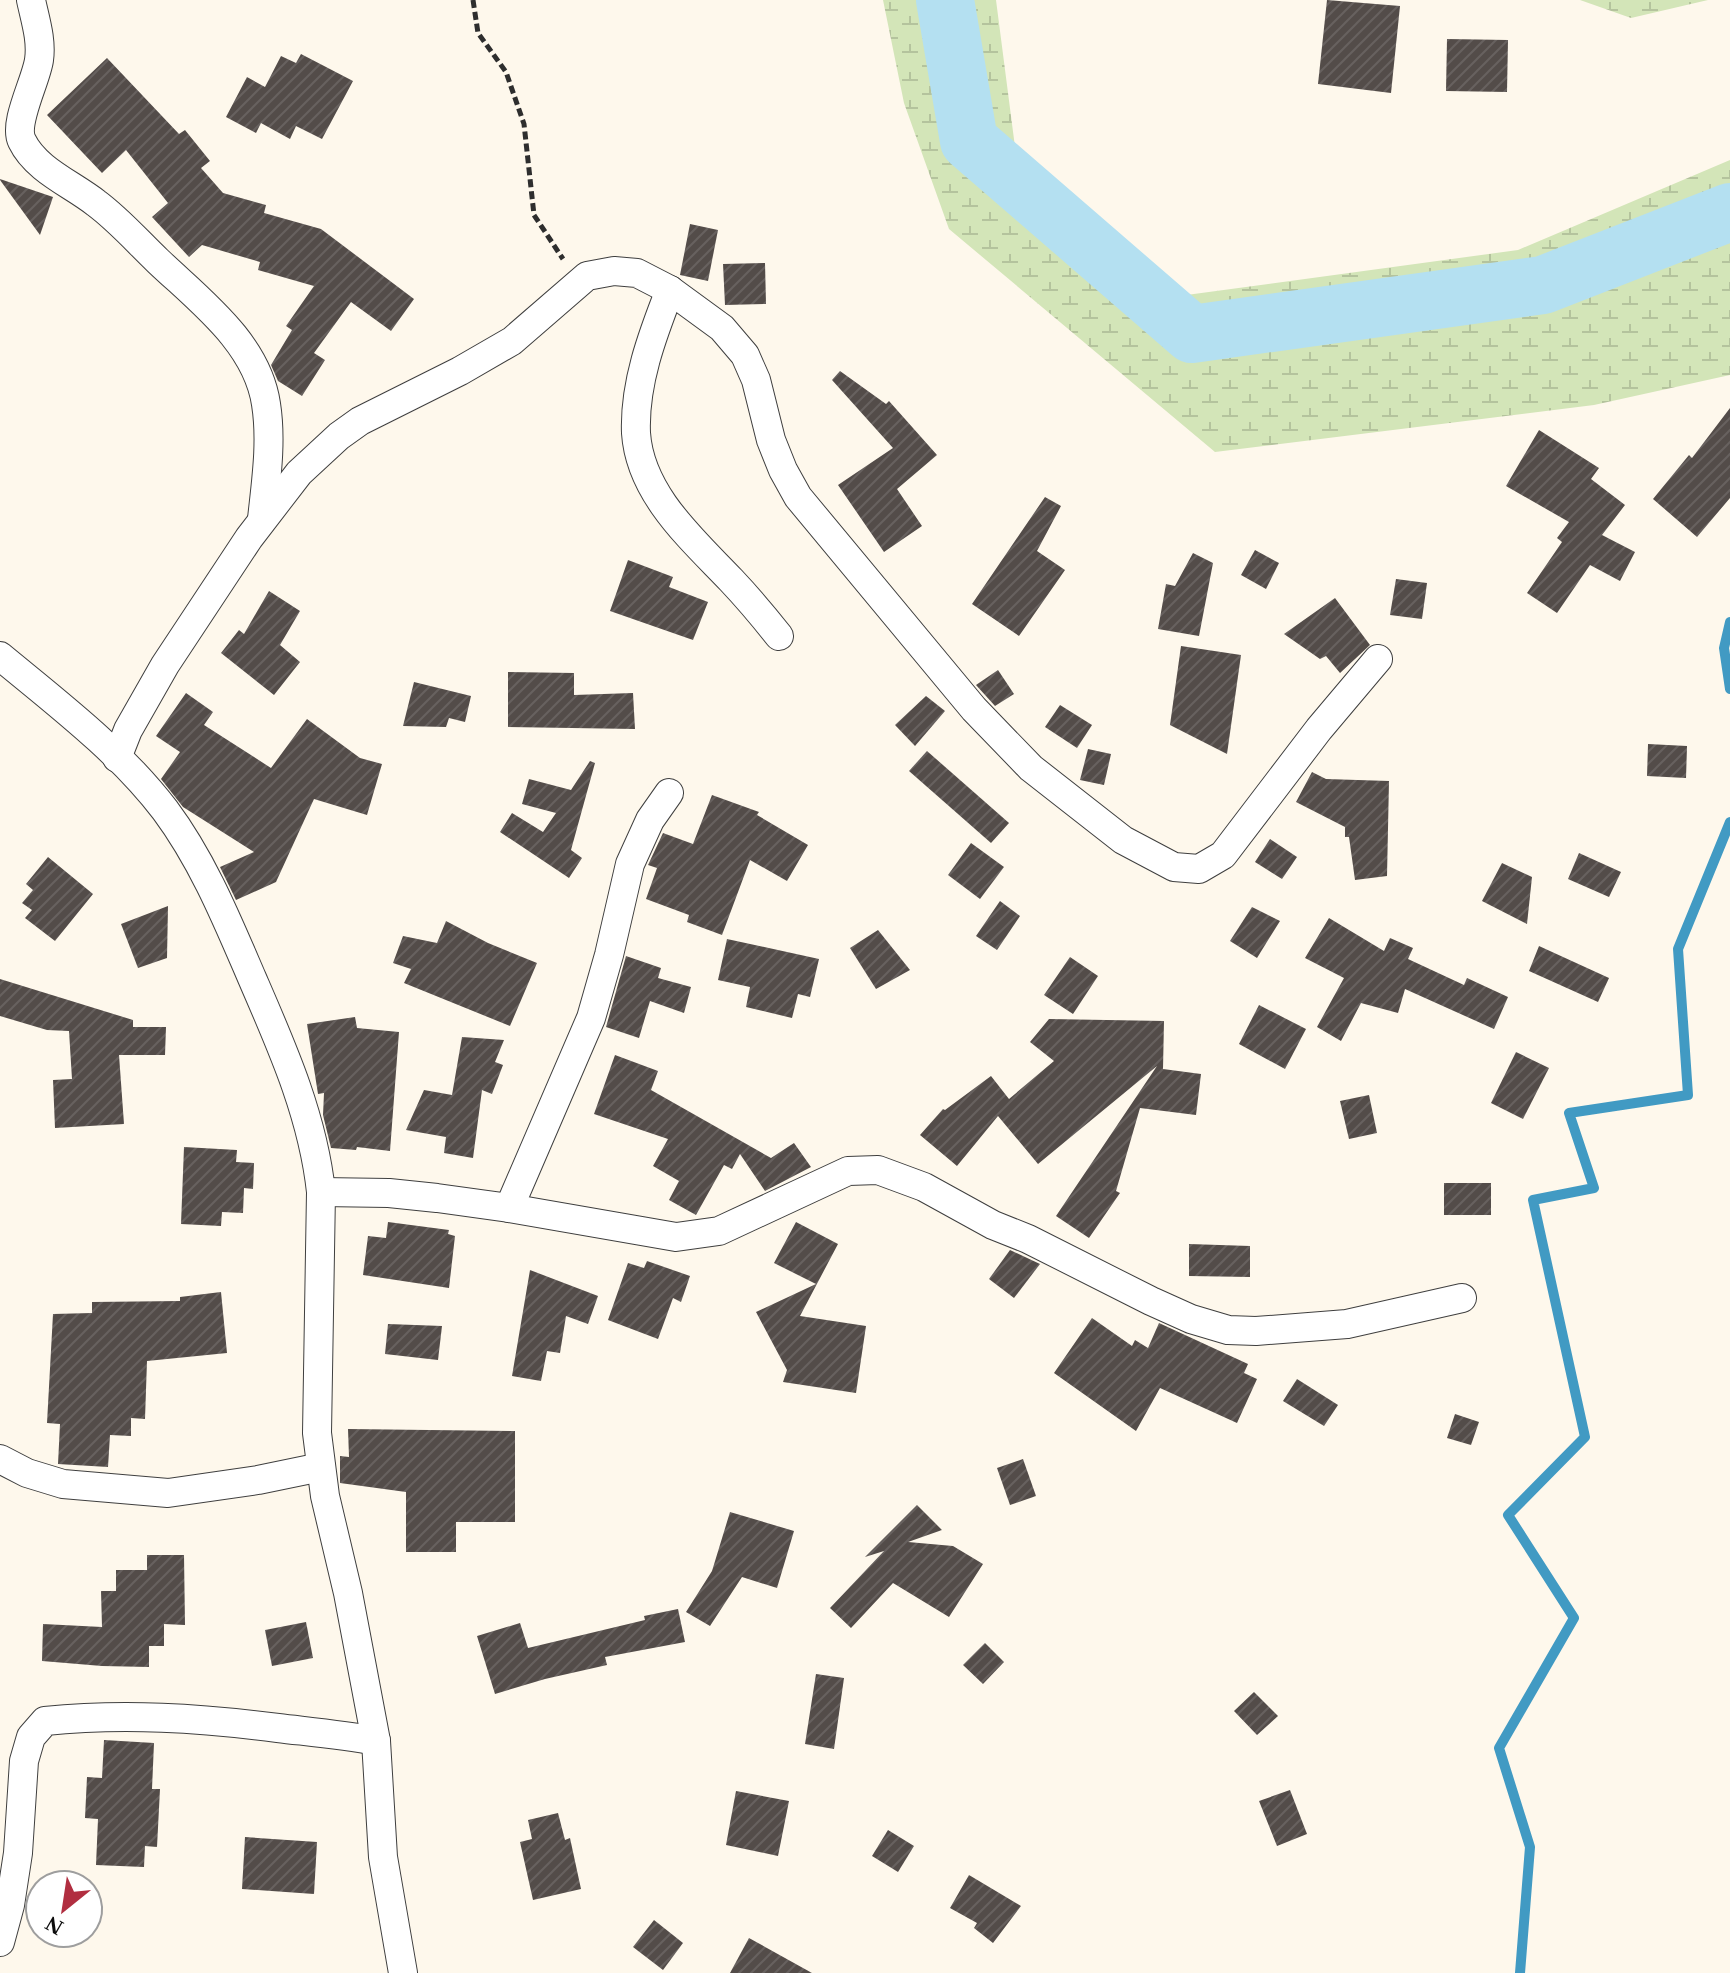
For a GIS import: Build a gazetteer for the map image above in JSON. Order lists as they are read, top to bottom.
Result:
{
  "north": "bottom left"
}
